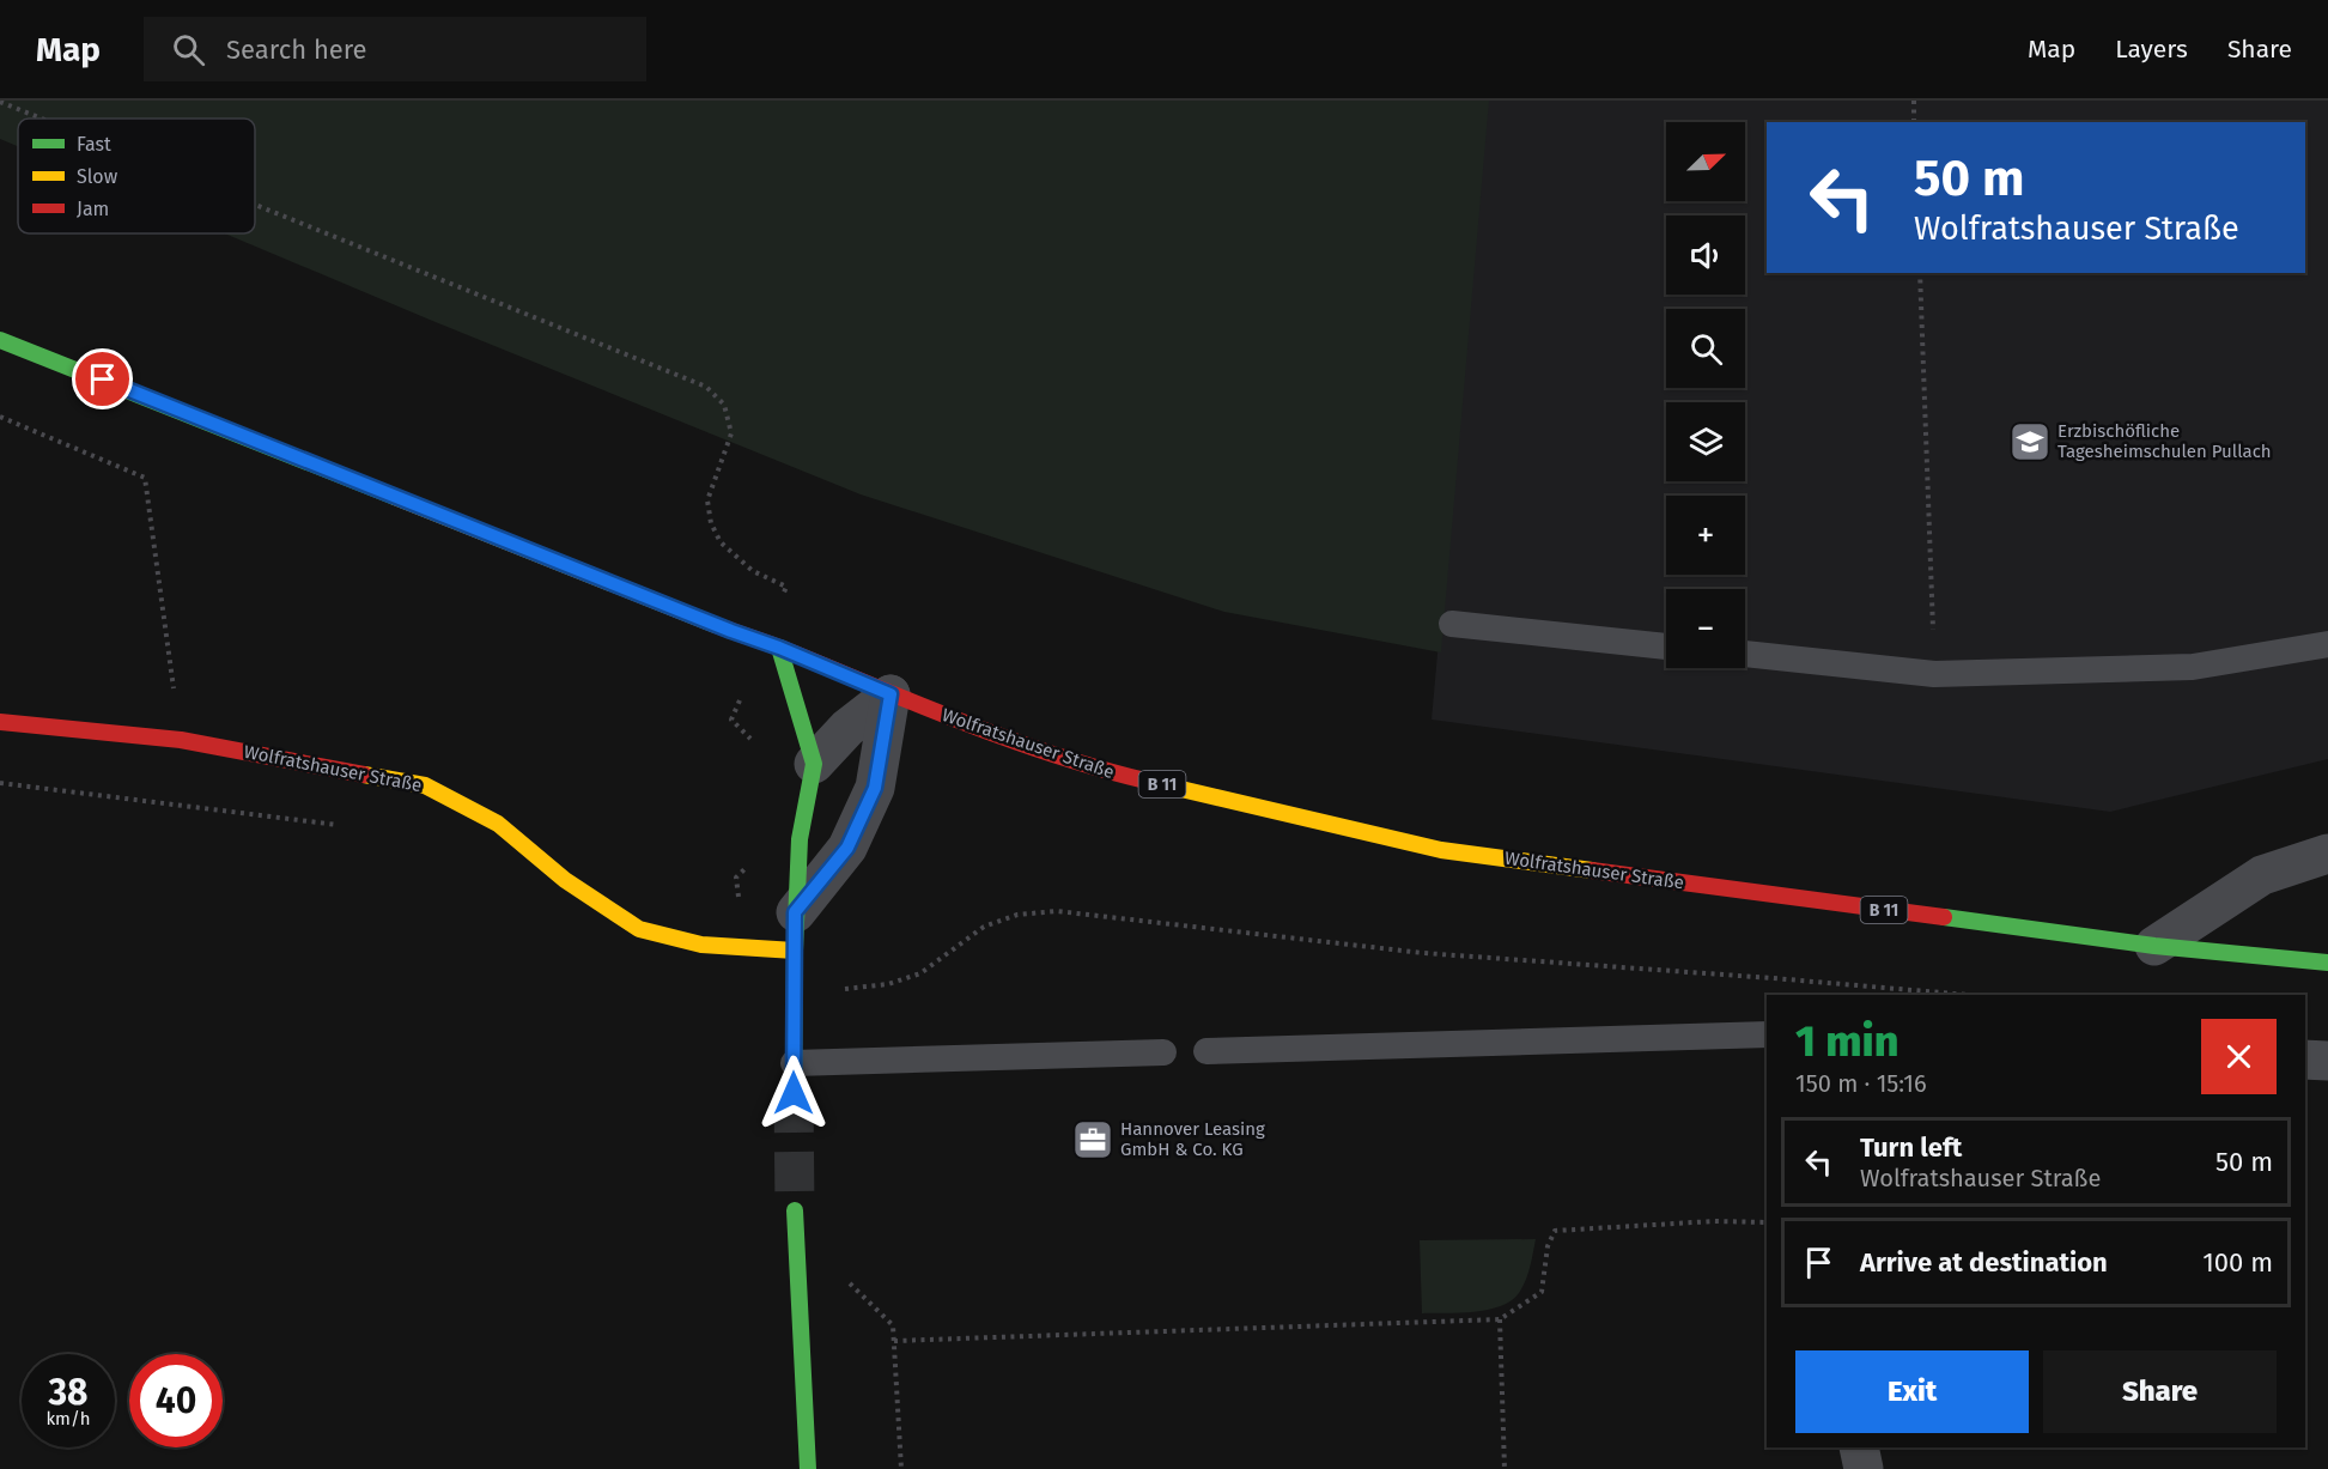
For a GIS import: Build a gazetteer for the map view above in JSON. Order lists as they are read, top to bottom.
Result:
{
  "streets": {
    "main road": ["Wolfratshauser Straße", "B 11"]
  },
  "places": {
    "school or university": ["Erzbischöfliche Tagesheimschulen Pullach"],
    "office": ["Hannover Leasing GmbH & Co. KG"]
  },
  "legend": ["Fast", "Slow", "Jam"],
  "north": "top right",
  "page": {
    "header": "Map",
    "search": "Search here",
    "nav": ["Map", "Layers", "Share"],
    "map_buttons": ["+", "−"],
    "turn": ["50 m", "Wolfratshauser Straße"],
    "heading": ["1 min", "150 m · 15:16"],
    "list": [
      {
        "name": "Turn left",
        "note": "Wolfratshauser Straße",
        "value": "50 m"
      },
      {
        "name": "Arrive at destination",
        "value": "100 m"
      }
    ],
    "buttons": ["Exit", "Share"],
    "speed": "38 km/h",
    "limit": "40"
  }
}
